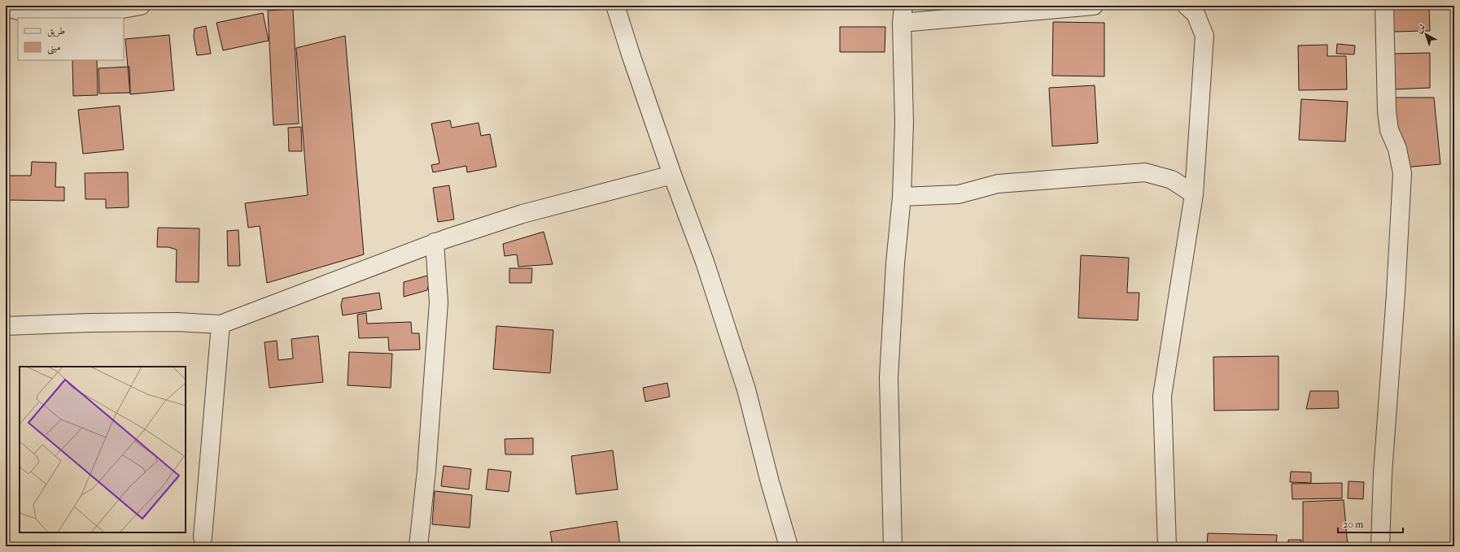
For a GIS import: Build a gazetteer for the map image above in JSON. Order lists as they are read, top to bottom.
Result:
{
  "legend": ["طريق", "مبنى"],
  "scale_bar": "20 m",
  "north": "top left"
}
